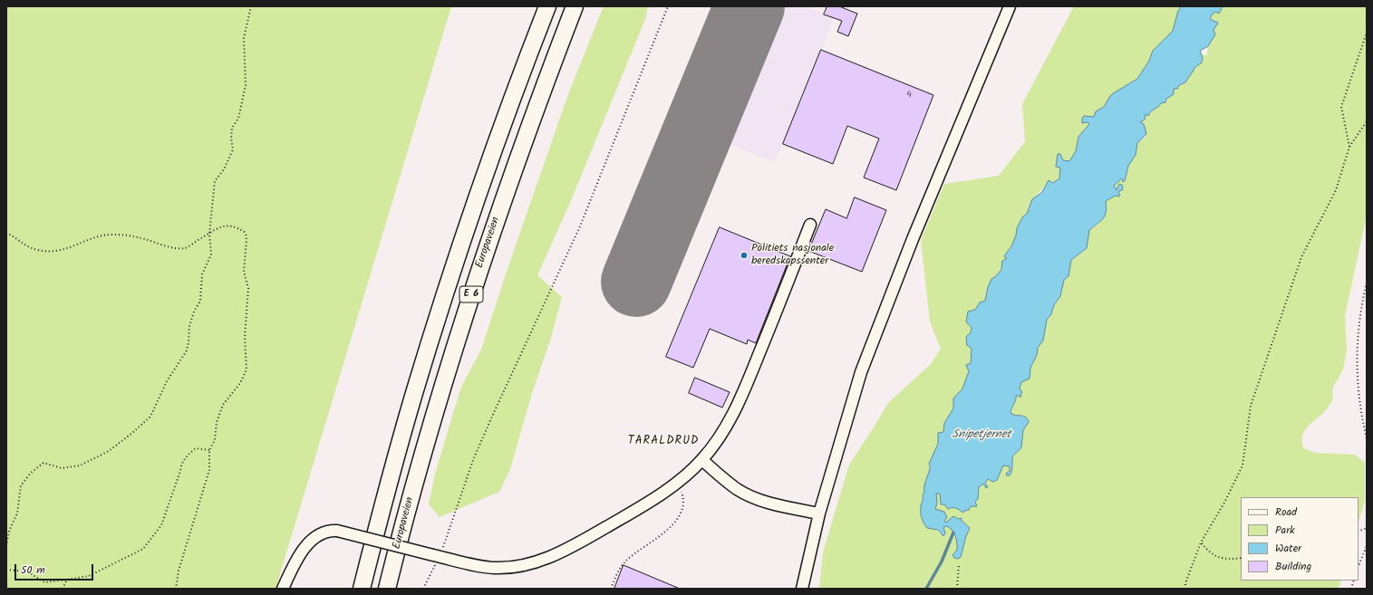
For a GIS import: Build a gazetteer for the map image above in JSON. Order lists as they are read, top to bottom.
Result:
{
  "streets": {
    "highway": ["Europaveien", "E 6"]
  },
  "districts": ["TARALDRUD"],
  "water": ["Snipetjernet"],
  "places": ["Politiets nasjonale beredskapssenter"],
  "house_numbers": ["4"],
  "legend": [
    "Road",
    "Park",
    "Water",
    "Building"
  ],
  "scale_bar": "50 m"
}
